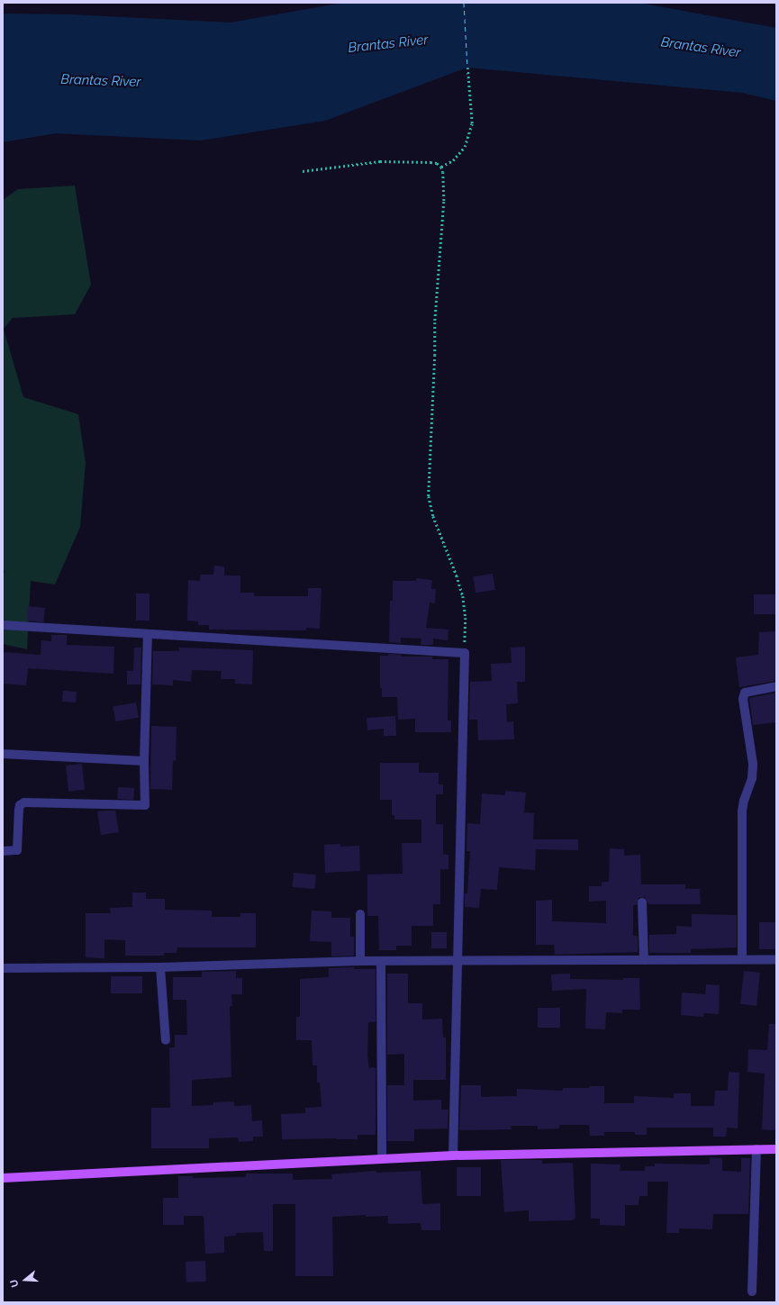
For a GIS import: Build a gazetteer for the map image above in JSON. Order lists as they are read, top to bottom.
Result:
{
  "water": ["Brantas River"],
  "north": "left"
}
